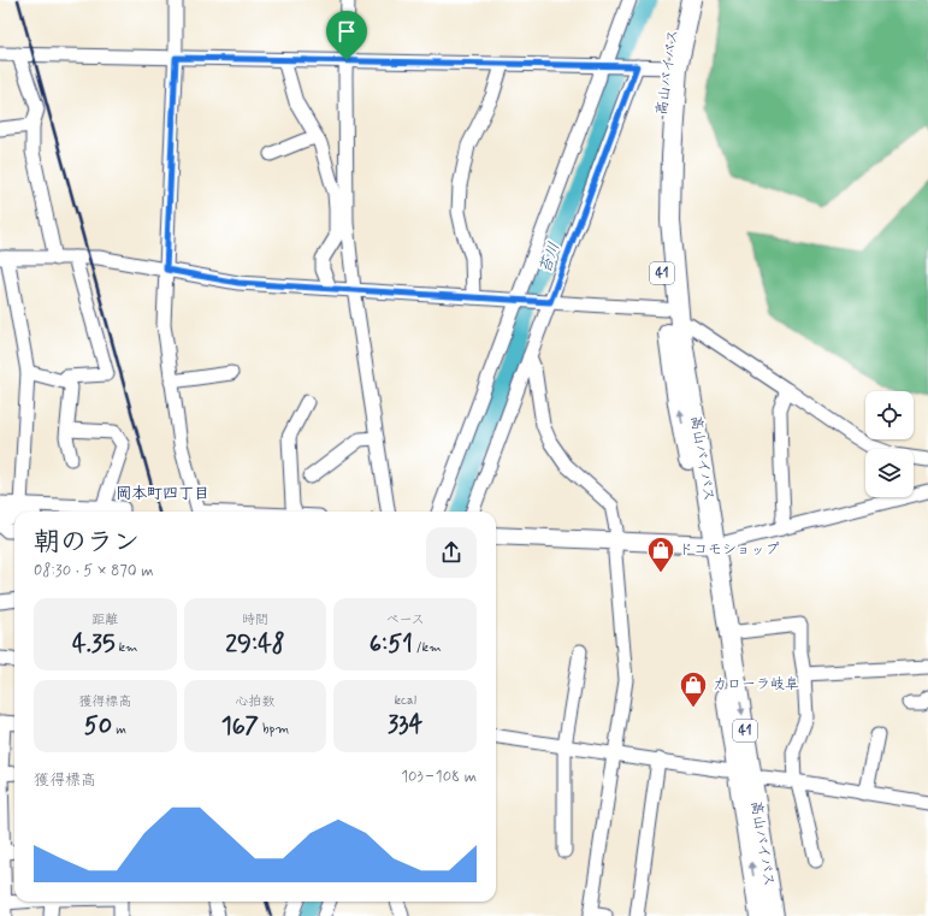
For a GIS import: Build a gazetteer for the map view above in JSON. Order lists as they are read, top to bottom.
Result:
{
  "streets": {
    "highway": ["高山バイパス", "41"]
  },
  "districts": ["岡本町四丁目"],
  "water": ["苔川"],
  "places": {
    "shop": ["ドコモショップ", "カローラ岐阜"]
  },
  "page": {
    "heading": ["朝のラン", "08:30 · 5 × 870 m"],
    "stats": [
      ["距離", "4.35 km"],
      ["時間", "29:48"],
      ["ペース", "6:51 /km"],
      ["獲得標高", "50 m"],
      ["心拍数", "167 bpm"],
      ["kcal", "334"]
    ],
    "chart": ["獲得標高", "103–108 m"]
  }
}
